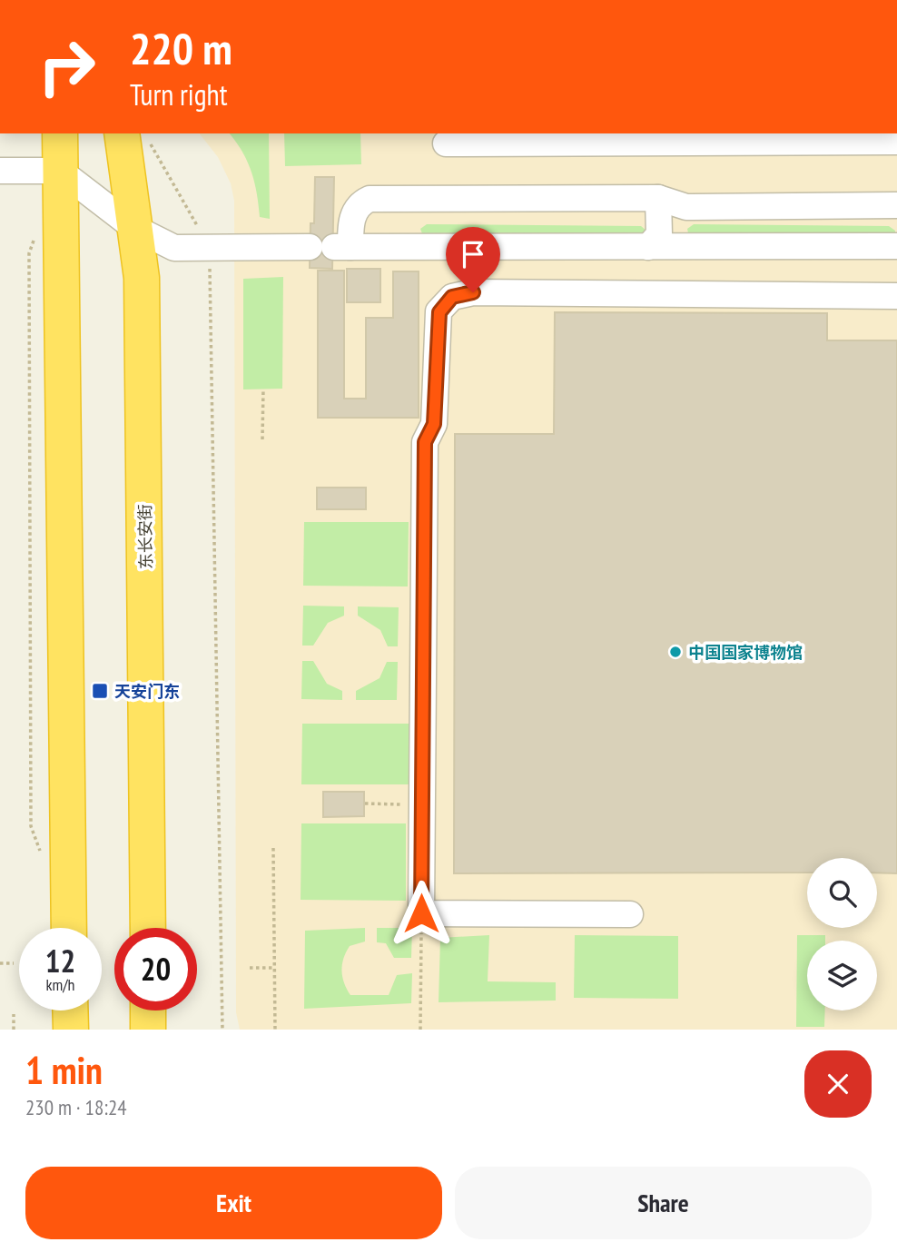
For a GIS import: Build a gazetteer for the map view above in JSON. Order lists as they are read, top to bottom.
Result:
{
  "streets": {
    "highway": ["东长安街"]
  },
  "places": {
    "other": ["中国国家博物馆"],
    "transit": ["天安门东"]
  },
  "page": {
    "turn": ["220 m", "Turn right"],
    "speed": "12 km/h",
    "limit": "20",
    "heading": ["1 min", "230 m · 18:24"],
    "buttons": ["Exit", "Share"]
  }
}
